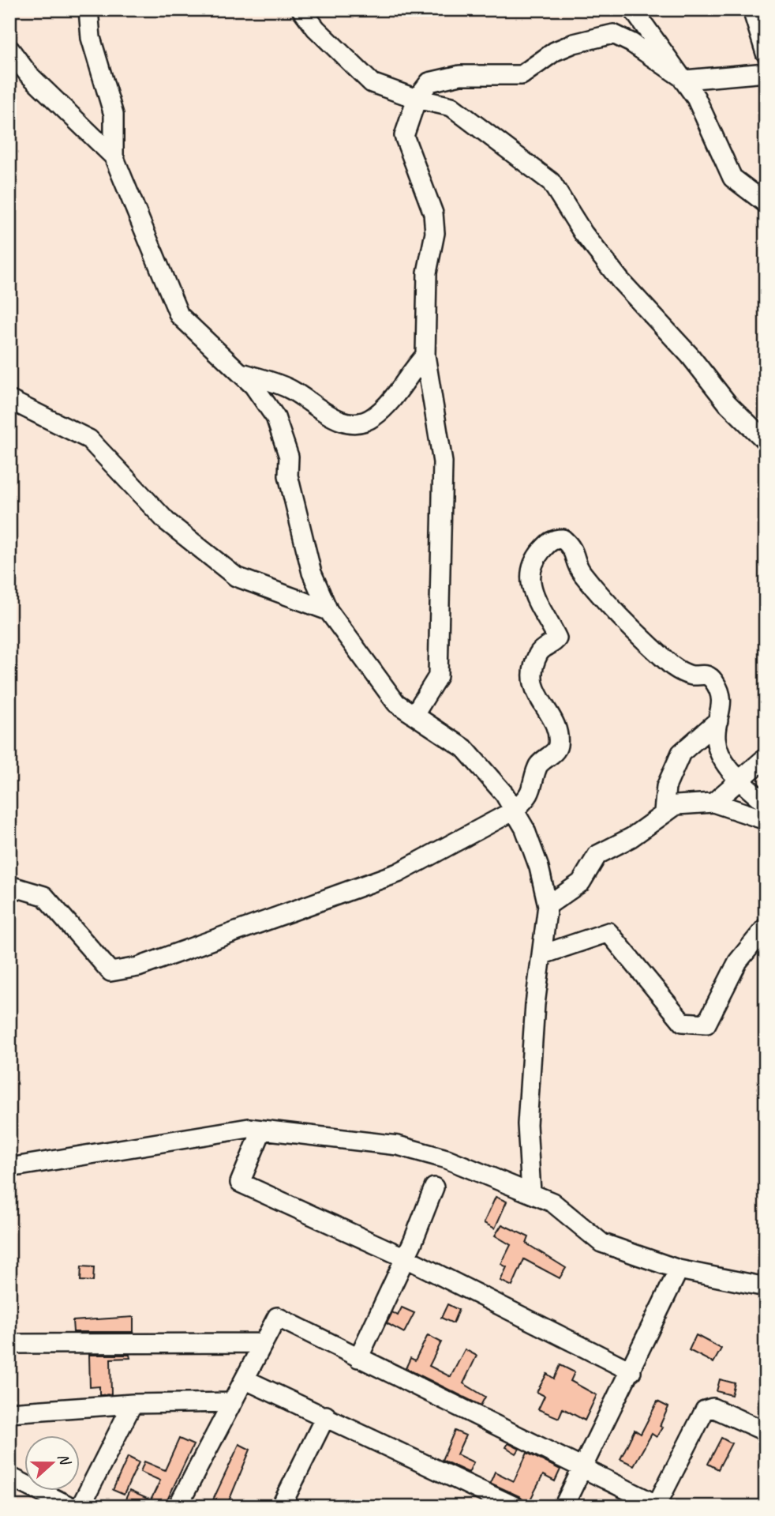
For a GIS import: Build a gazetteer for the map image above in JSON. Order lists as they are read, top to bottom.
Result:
{
  "north": "right"
}
